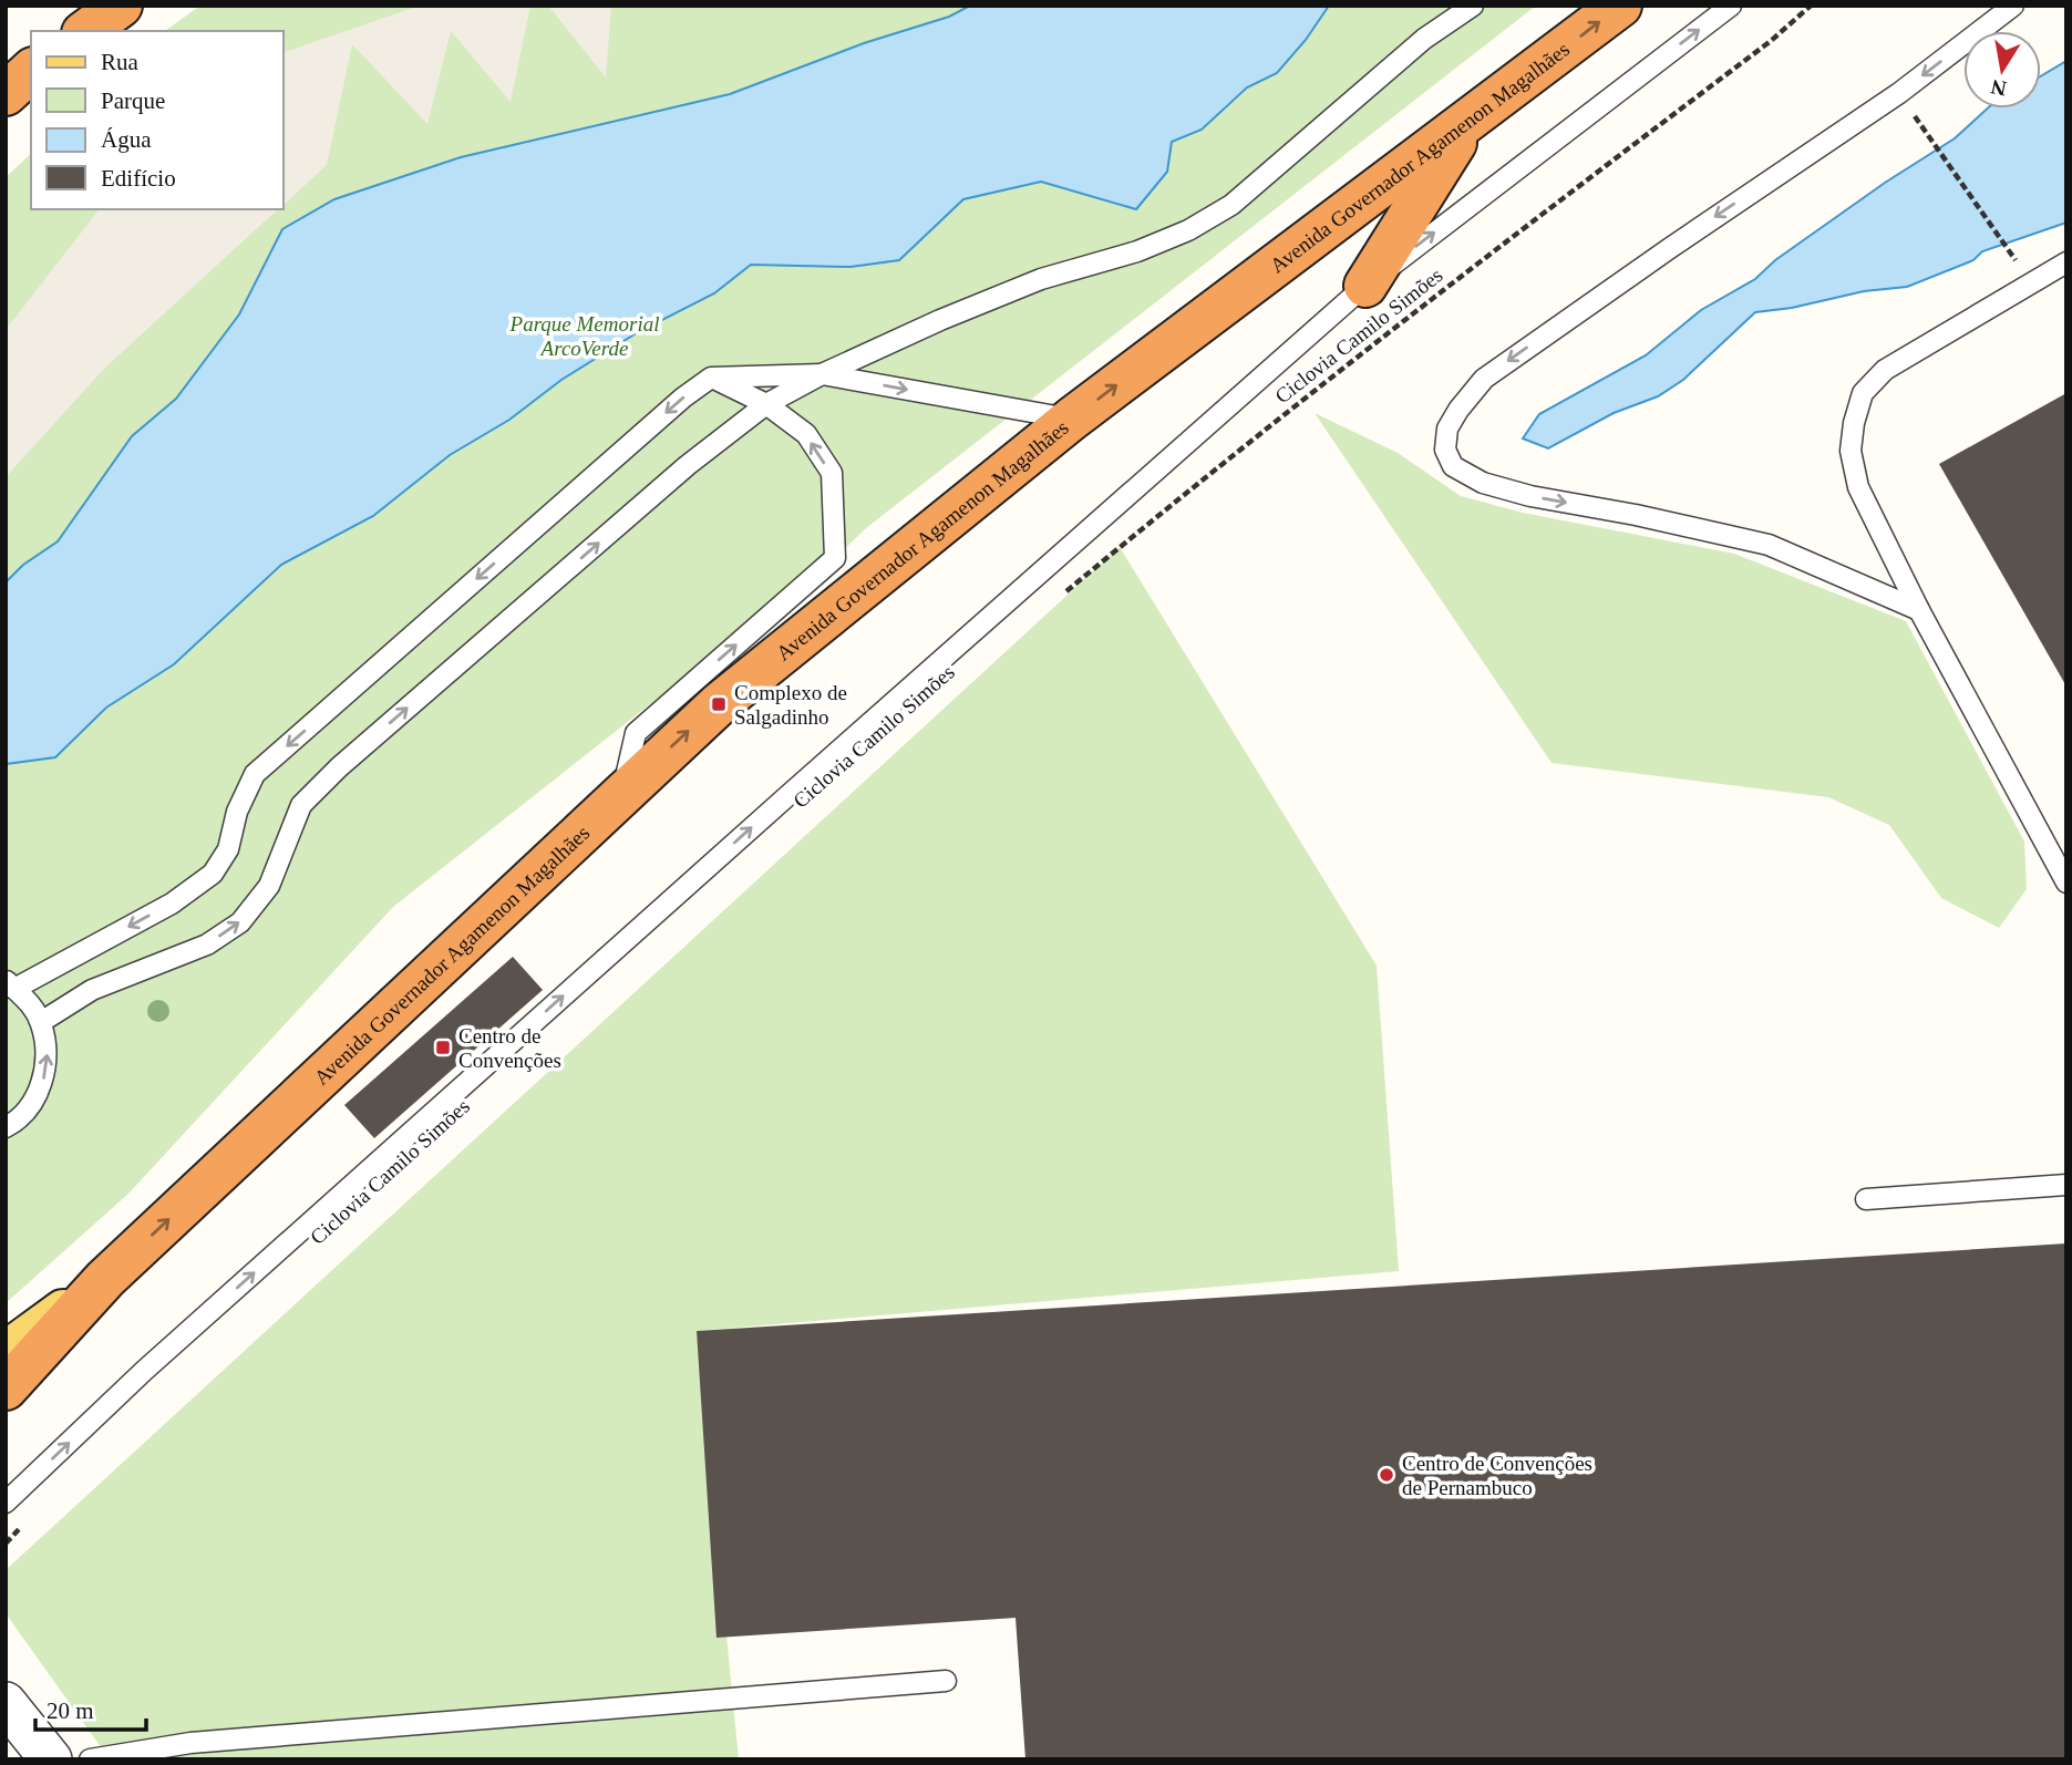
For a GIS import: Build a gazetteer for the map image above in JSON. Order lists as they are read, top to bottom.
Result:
{
  "streets": {
    "highway": ["Avenida Governador Agamenon Magalhães"],
    "path": ["Ciclovia Camilo Simões"]
  },
  "one_way": ["Avenida Governador Agamenon Magalhães"],
  "parks": ["Parque Memorial ArcoVerde"],
  "places": {
    "transit": ["Complexo de Salgadinho", "Centro de Convenções"],
    "other": ["Centro de Convenções de Pernambuco"]
  },
  "legend": [
    "Rua",
    "Parque",
    "Água",
    "Edifício"
  ],
  "scale_bar": "20 m",
  "north": "bottom"
}
